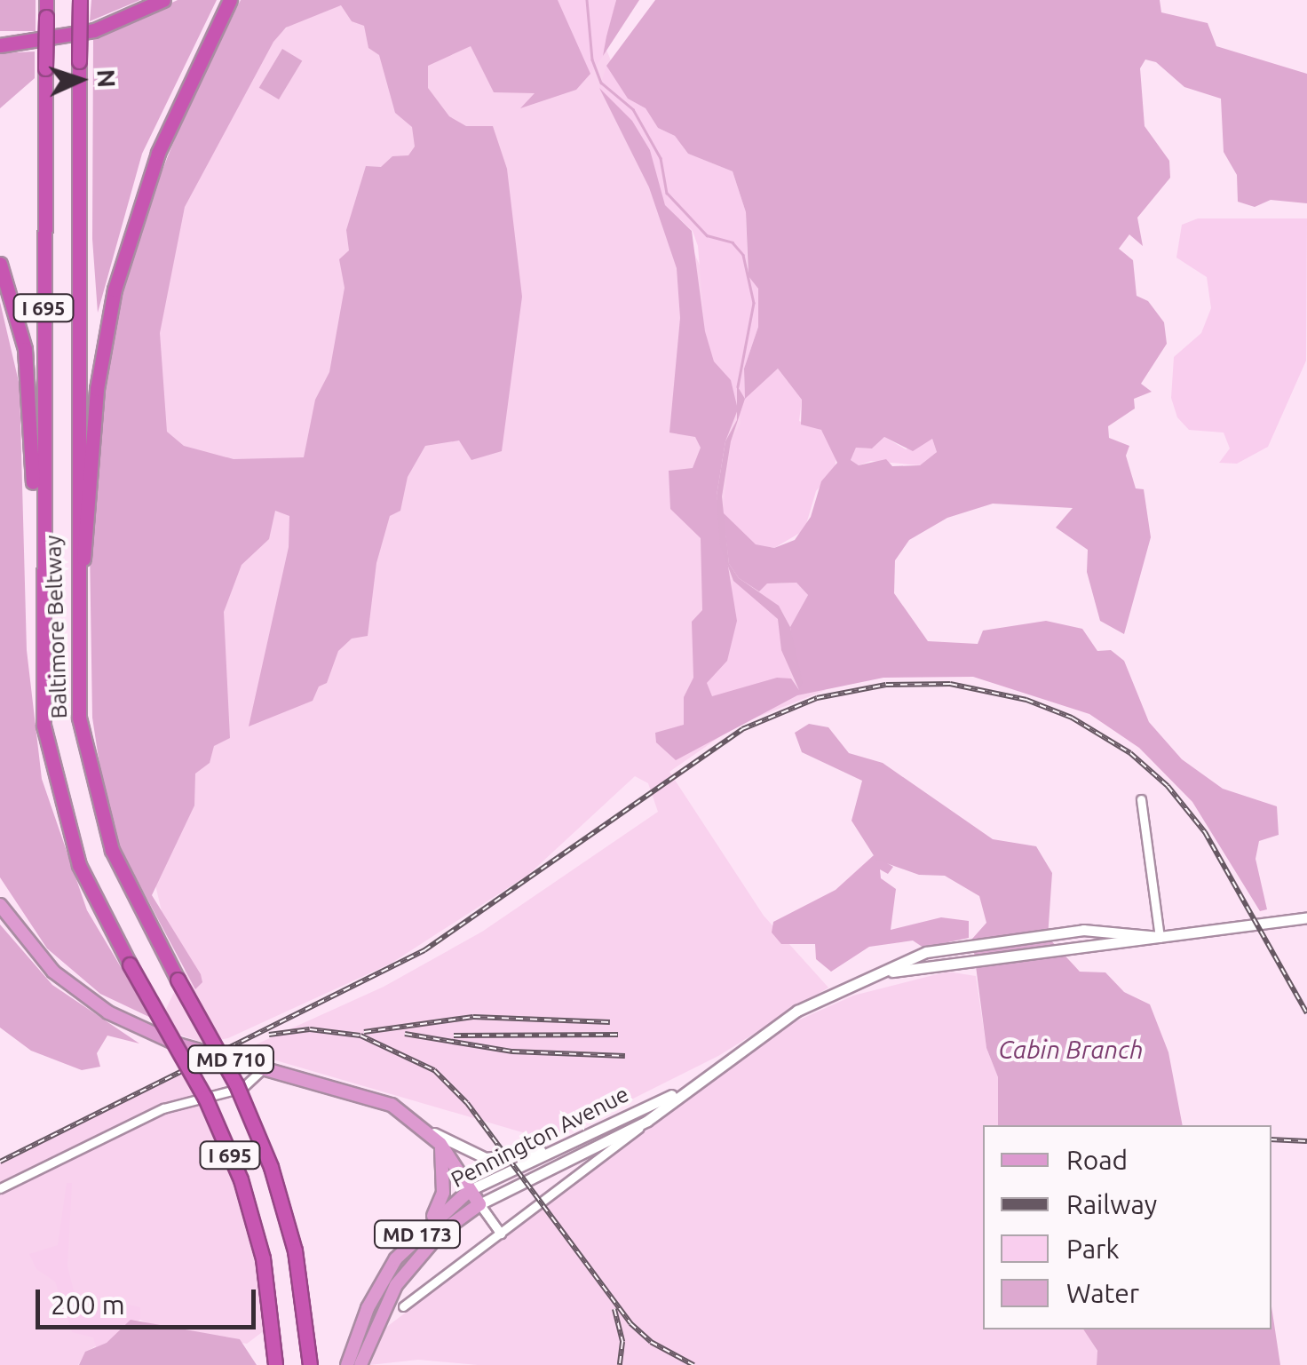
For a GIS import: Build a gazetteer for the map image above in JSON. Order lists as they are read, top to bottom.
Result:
{
  "streets": {
    "highway": ["I 695", "Baltimore Beltway"],
    "main road": ["MD 710", "Pennington Avenue", "MD 173"]
  },
  "crossings": [
    ["MD 710", "Pennington Avenue"]
  ],
  "water": ["Cabin Branch"],
  "legend": [
    "Road",
    "Railway",
    "Park",
    "Water"
  ],
  "scale_bar": "200 m",
  "north": "right"
}
